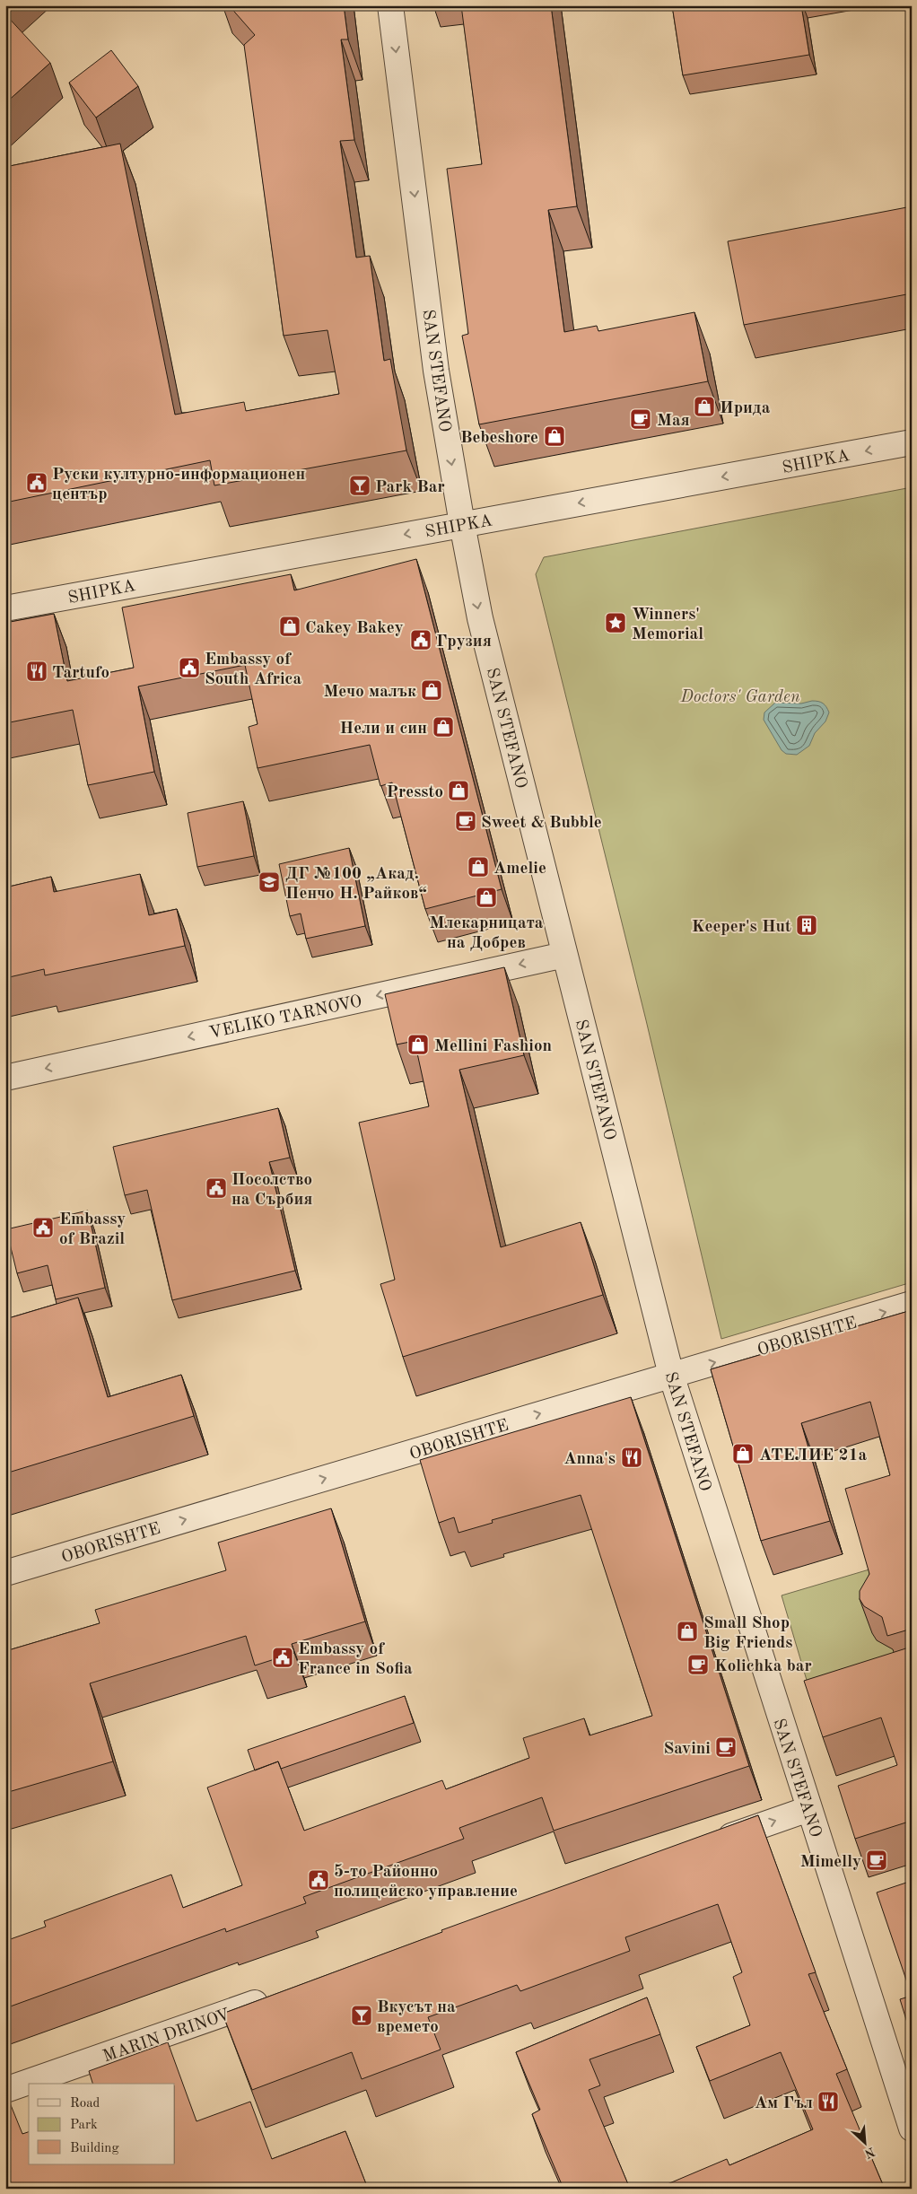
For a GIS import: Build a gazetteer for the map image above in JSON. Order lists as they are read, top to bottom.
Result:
{
  "streets": {
    "street": [
      "SAN STEFANO",
      "SHIPKA",
      "VELIKO TARNOVO",
      "OBORISHTE",
      "MARIN DRINOV"
    ]
  },
  "crossings": [
    ["SAN STEFANO", "SHIPKA"],
    ["SAN STEFANO", "VELIKO TARNOVO"],
    ["SAN STEFANO", "OBORISHTE"]
  ],
  "one_way": [
    "SAN STEFANO",
    "SHIPKA",
    "VELIKO TARNOVO",
    "OBORISHTE"
  ],
  "parks": ["Doctors' Garden"],
  "places": {
    "shop": [
      "Ирида",
      "Bebeshore",
      "Cakey Bakey",
      "Мечо малък",
      "Нели и син",
      "Pressto",
      "Amelie",
      "Млекарницата на Добрев",
      "Mellini Fashion",
      "АТЕЛИЕ 21а",
      "Small Shop Big Friends"
    ],
    "cafe": [
      "Мая",
      "Sweet & Bubble",
      "Kolichka bar",
      "Savini",
      "Mimelly"
    ],
    "public building": [
      "Руски културно-информационен център",
      "Грузия",
      "Embassy of South Africa",
      "Посолство на Сърбия",
      "Embassy of Brazil",
      "Embassy of France in Sofia",
      "5-то Районно полицейско управление"
    ],
    "bar": ["Park Bar", "Вкусът на времето"],
    "place": ["Winners' Memorial"],
    "restaurant": ["Tartufo", "Anna's", "Ам Гъл"],
    "school or university": ["ДГ №100 „Акад. Пенчо Н. Райков“"],
    "building": ["Keeper's Hut"]
  },
  "legend": ["Road", "Park", "Building"],
  "north": "bottom right"
}
